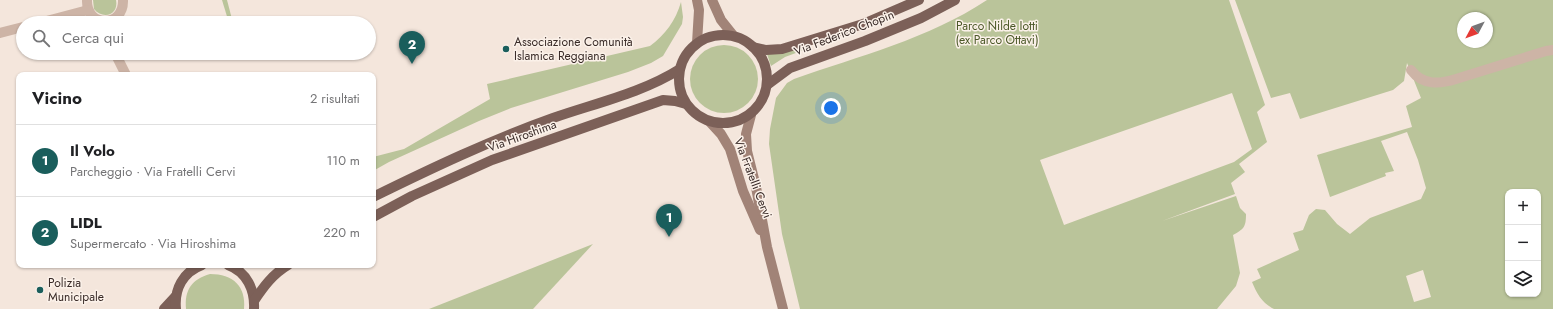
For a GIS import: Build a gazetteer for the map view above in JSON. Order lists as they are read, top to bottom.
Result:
{
  "streets": {
    "main road": ["Via Federico Chopin", "Via Hiroshima", "Via Fratelli Cervi"]
  },
  "crossings": [
    ["Via Federico Chopin", "Via Hiroshima"],
    ["Via Federico Chopin", "Via Fratelli Cervi"],
    ["Via Hiroshima", "Via Fratelli Cervi"]
  ],
  "parks": ["Parco Nilde Iotti (ex Parco Ottavi)"],
  "places": ["Associazione Comunità Islamica Reggiana", "Polizia Municipale"],
  "north": "bottom left",
  "page": {
    "search": "Cerca qui",
    "pins": ["2", "1"],
    "heading": ["Vicino", "2 risultati"],
    "list": [
      {
        "mark": "1",
        "name": "Il Volo",
        "note": "Parcheggio · Via Fratelli Cervi",
        "value": "110 m"
      },
      {
        "mark": "2",
        "name": "LIDL",
        "note": "Supermercato · Via Hiroshima",
        "value": "220 m"
      }
    ],
    "map_buttons": ["+", "−"]
  }
}
